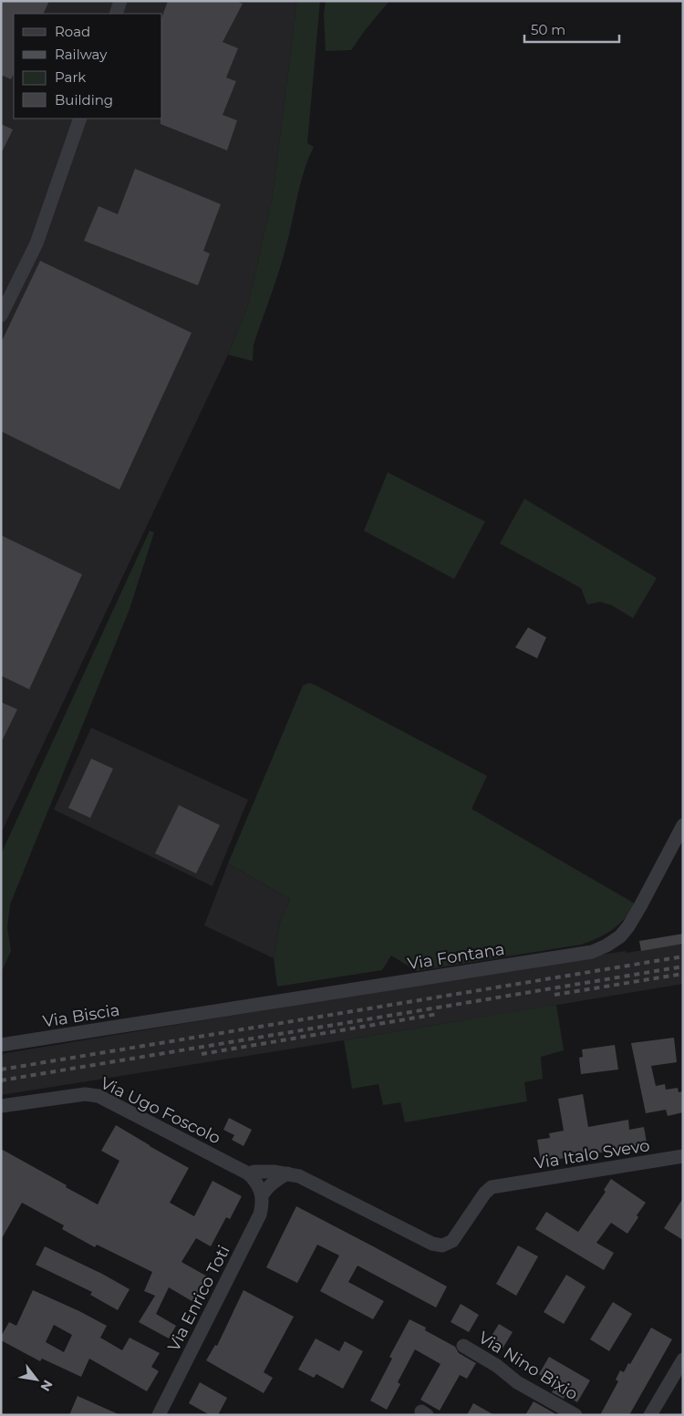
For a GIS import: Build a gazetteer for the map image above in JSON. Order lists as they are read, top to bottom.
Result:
{
  "streets": {
    "street": [
      "Via Fontana",
      "Via Biscia",
      "Via Ugo Foscolo",
      "Via Italo Svevo",
      "Via Enrico Toti",
      "Via Nino Bixio"
    ]
  },
  "crossings": [
    ["Via Fontana", "Via Biscia"],
    ["Via Ugo Foscolo", "Via Enrico Toti"]
  ],
  "legend": [
    "Road",
    "Railway",
    "Park",
    "Building"
  ],
  "scale_bar": "50 m",
  "north": "bottom right"
}
